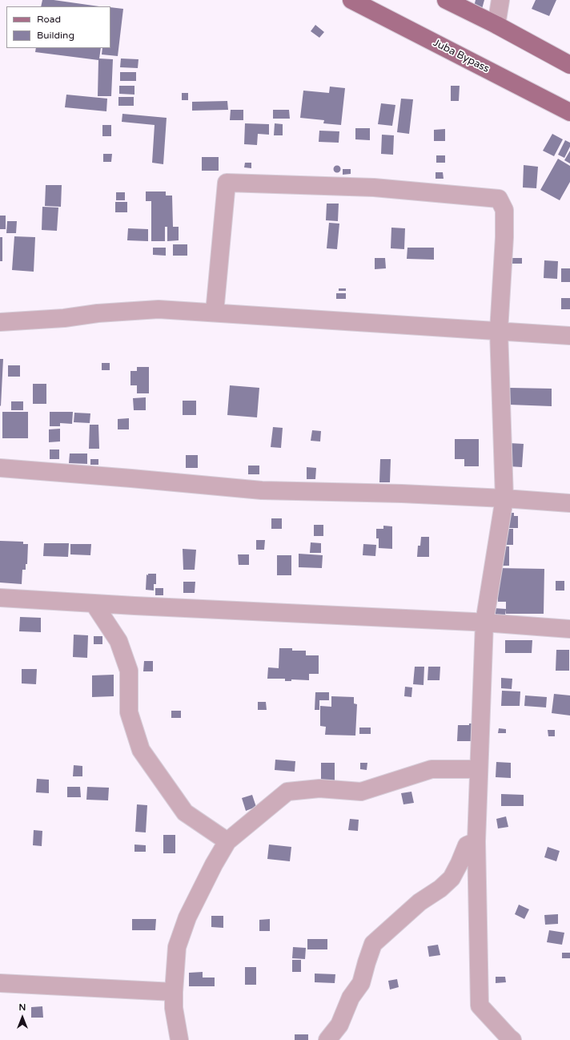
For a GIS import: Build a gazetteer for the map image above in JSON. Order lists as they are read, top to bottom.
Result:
{
  "streets": {
    "main road": ["Juba Bypass"]
  },
  "legend": ["Road", "Building"],
  "north": "top"
}
